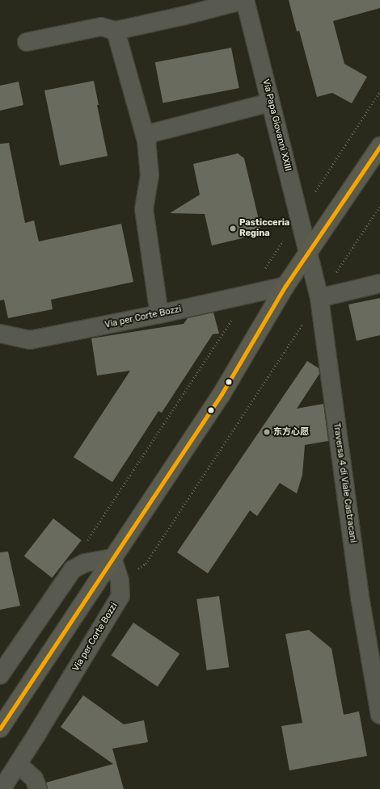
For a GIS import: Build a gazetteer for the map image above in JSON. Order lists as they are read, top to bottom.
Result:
{
  "streets": {
    "street": ["Via Papa Giovanni XXIII", "Via per Corte Bozzi", "Traversa 4 di Viale Castracani"]
  },
  "crossings": [
    ["Via Papa Giovanni XXIII", "Traversa 4 di Viale Castracani"]
  ],
  "places": ["Pasticceria Regina", "东方心愿"]
}
